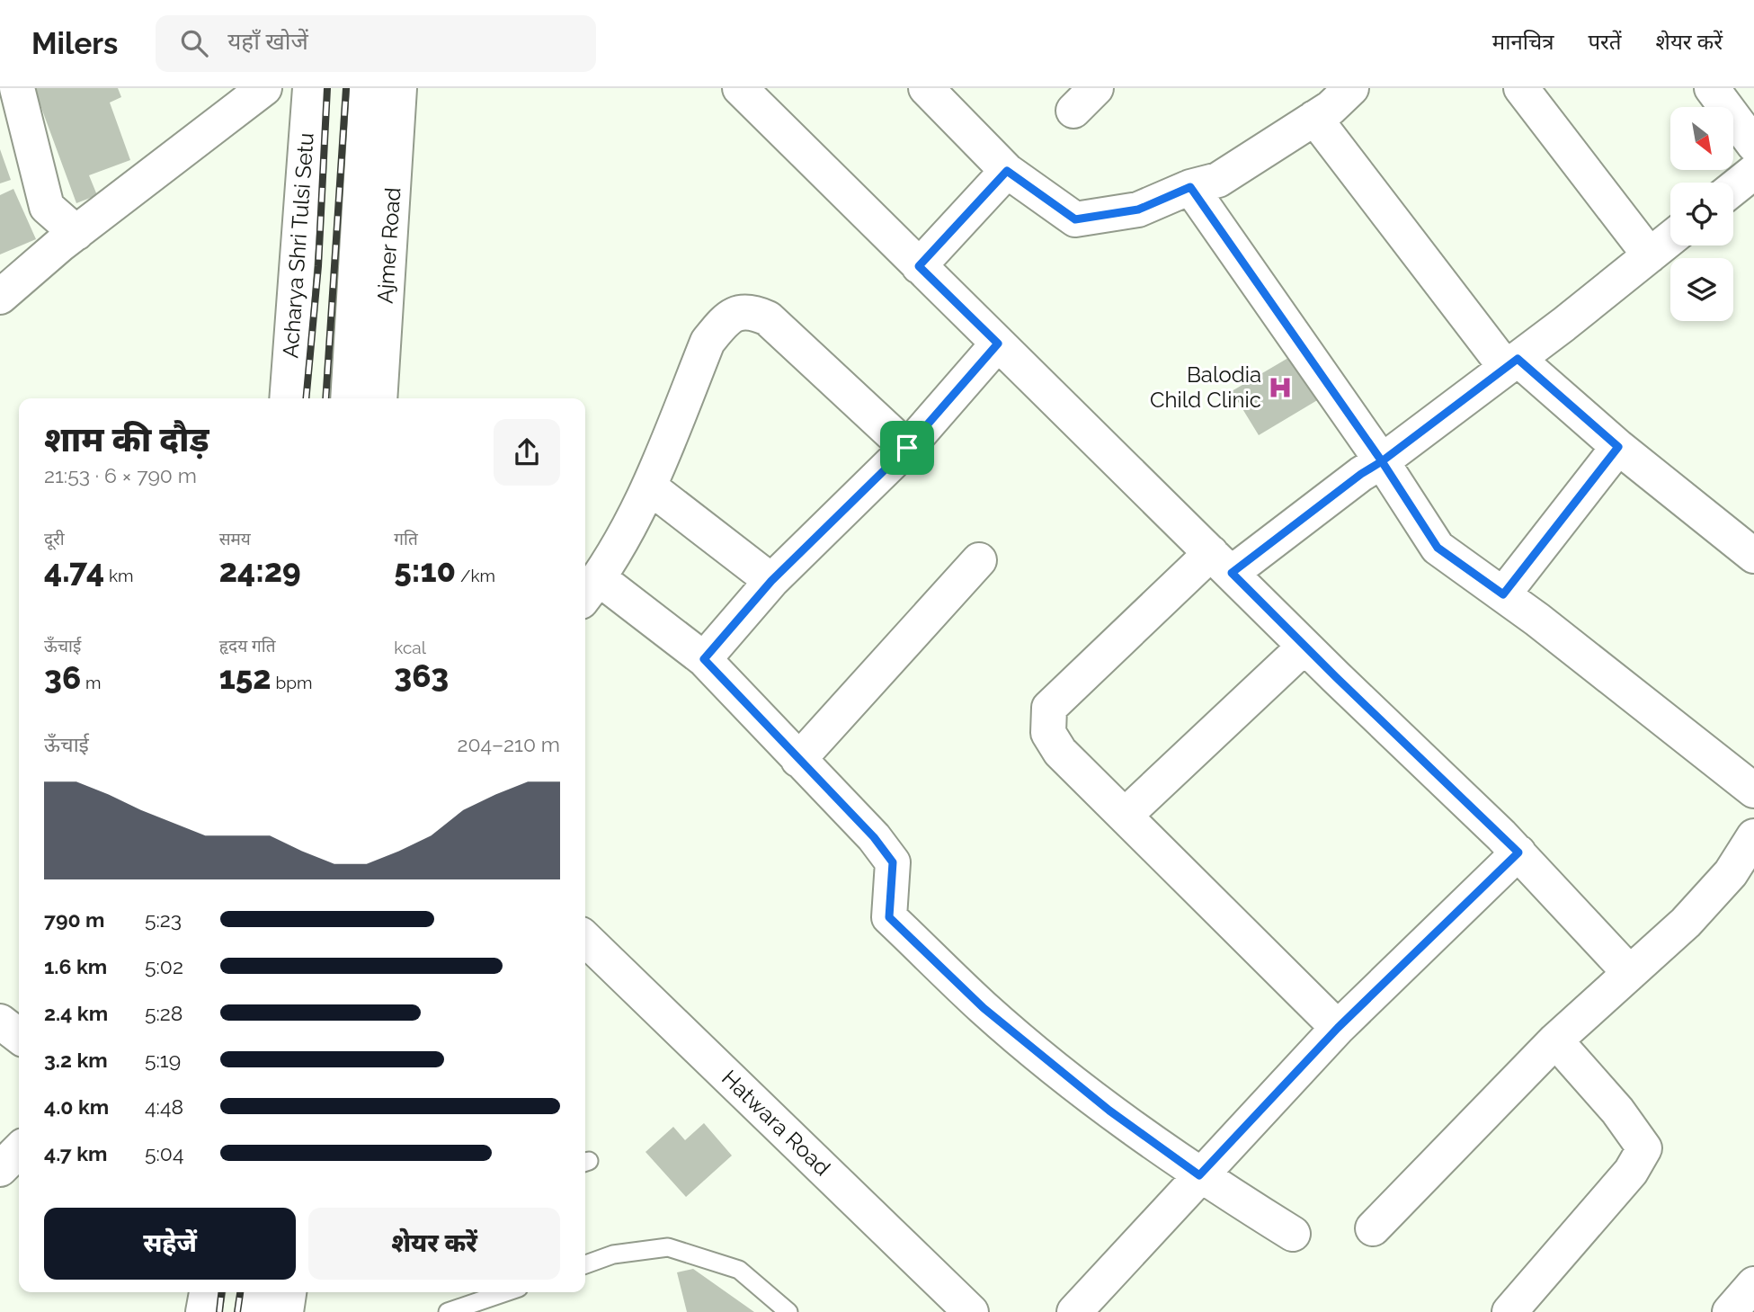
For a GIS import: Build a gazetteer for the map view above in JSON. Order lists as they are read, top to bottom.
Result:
{
  "streets": {
    "main road": ["Acharya Shri Tulsi Setu", "Ajmer Road", "Hatwara Road"]
  },
  "places": {
    "hospital": ["Balodia Child Clinic"]
  },
  "north": "bottom right",
  "page": {
    "header": "Milers",
    "search": "यहाँ खोजें",
    "nav": ["मानचित्र", "परतें", "शेयर करें"],
    "heading": ["शाम की दौड़", "21:53 · 6 × 790 m"],
    "stats": [
      ["दूरी", "4.74 km"],
      ["समय", "24:29"],
      ["गति", "5:10 /km"],
      ["ऊँचाई", "36 m"],
      ["हृदय गति", "152 bpm"],
      ["kcal", "363"]
    ],
    "chart": ["ऊँचाई", "204–210 m"],
    "list": [
      {
        "name": "790 m",
        "note": "5:23"
      },
      {
        "name": "1.6 km",
        "note": "5:02"
      },
      {
        "name": "2.4 km",
        "note": "5:28"
      },
      {
        "name": "3.2 km",
        "note": "5:19"
      },
      {
        "name": "4.0 km",
        "note": "4:48"
      },
      {
        "name": "4.7 km",
        "note": "5:04"
      }
    ],
    "buttons": ["सहेजें", "शेयर करें"]
  }
}
